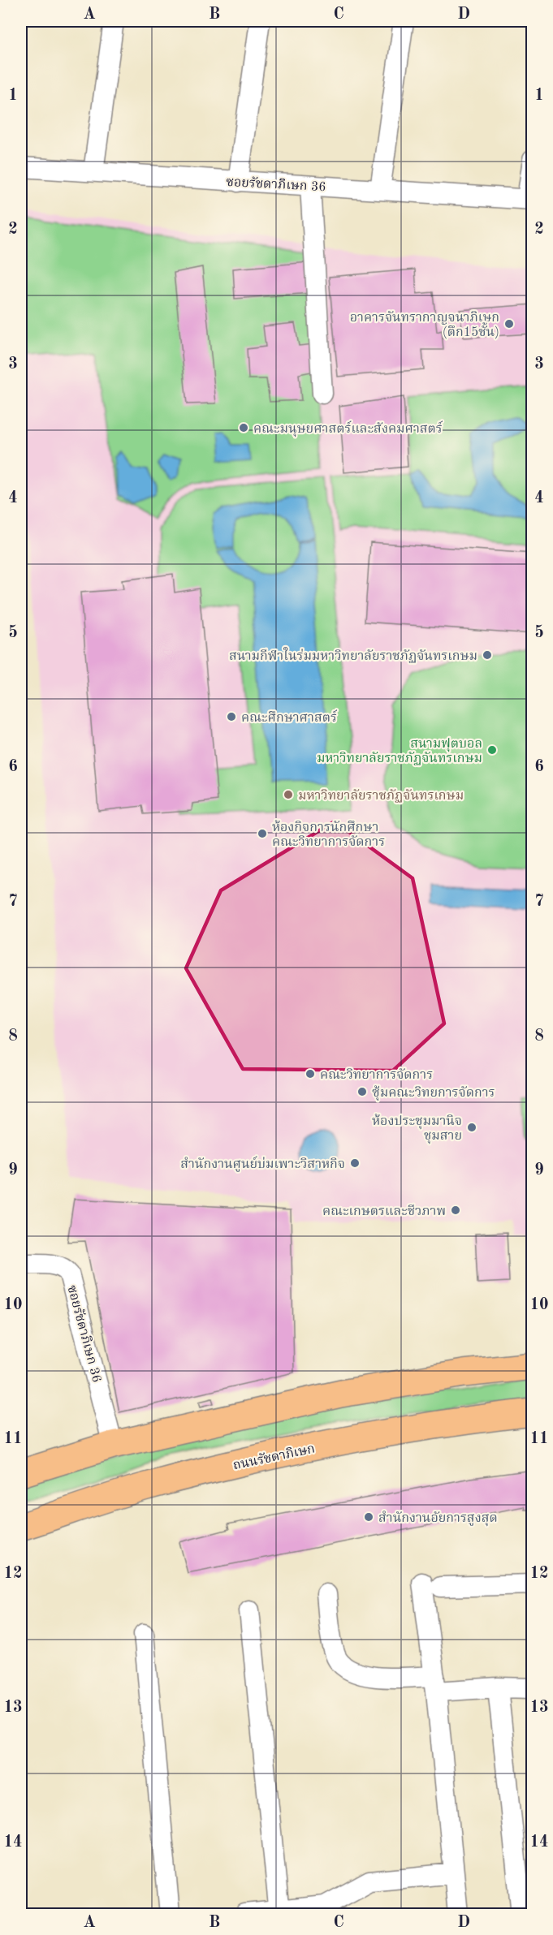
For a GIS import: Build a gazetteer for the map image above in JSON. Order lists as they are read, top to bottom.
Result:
{
  "streets": {
    "main road": ["ถนนรัชดาภิเษก"],
    "street": ["ซอยรัชดาภิเษก 36"]
  },
  "places": [
    "อาคารจันทรากาญจนาภิเษก (ตึก15ชั้น)",
    "คณะมนุษยศาสตร์และสังคมศาสตร์",
    "สนามกีฬาในร่มมหาวิทยาลัยราชภัฏจันทรเกษม",
    "คณะศึกษาศาสตร์",
    "สนามฟุตบอล มหาวิทยาลัยราชภัฏจันทรเกษม",
    "มหาวิทยาลัยราชภัฏจันทรเกษม",
    "ห้องกิจการนักศึกษา คณะวิทยาการจัดการ",
    "คณะวิทยาการจัดการ",
    "ซุ้มคณะวิทยการจัดการ",
    "ห้องประชุมมานิจ ชุมสาย",
    "สำนักงานศูนย์บ่มเพาะวิสาหกิจ",
    "คณะเกษตรและชีวภาพ",
    "สำนักงานอัยการสูงสุด"
  ],
  "grid": {
    "columns": [
      "A",
      "B",
      "C",
      "D"
    ],
    "rows": [
      "1",
      "2",
      "3",
      "4",
      "5",
      "6",
      "7",
      "8",
      "9",
      "10",
      "11",
      "12",
      "13",
      "14"
    ]
  }
}
